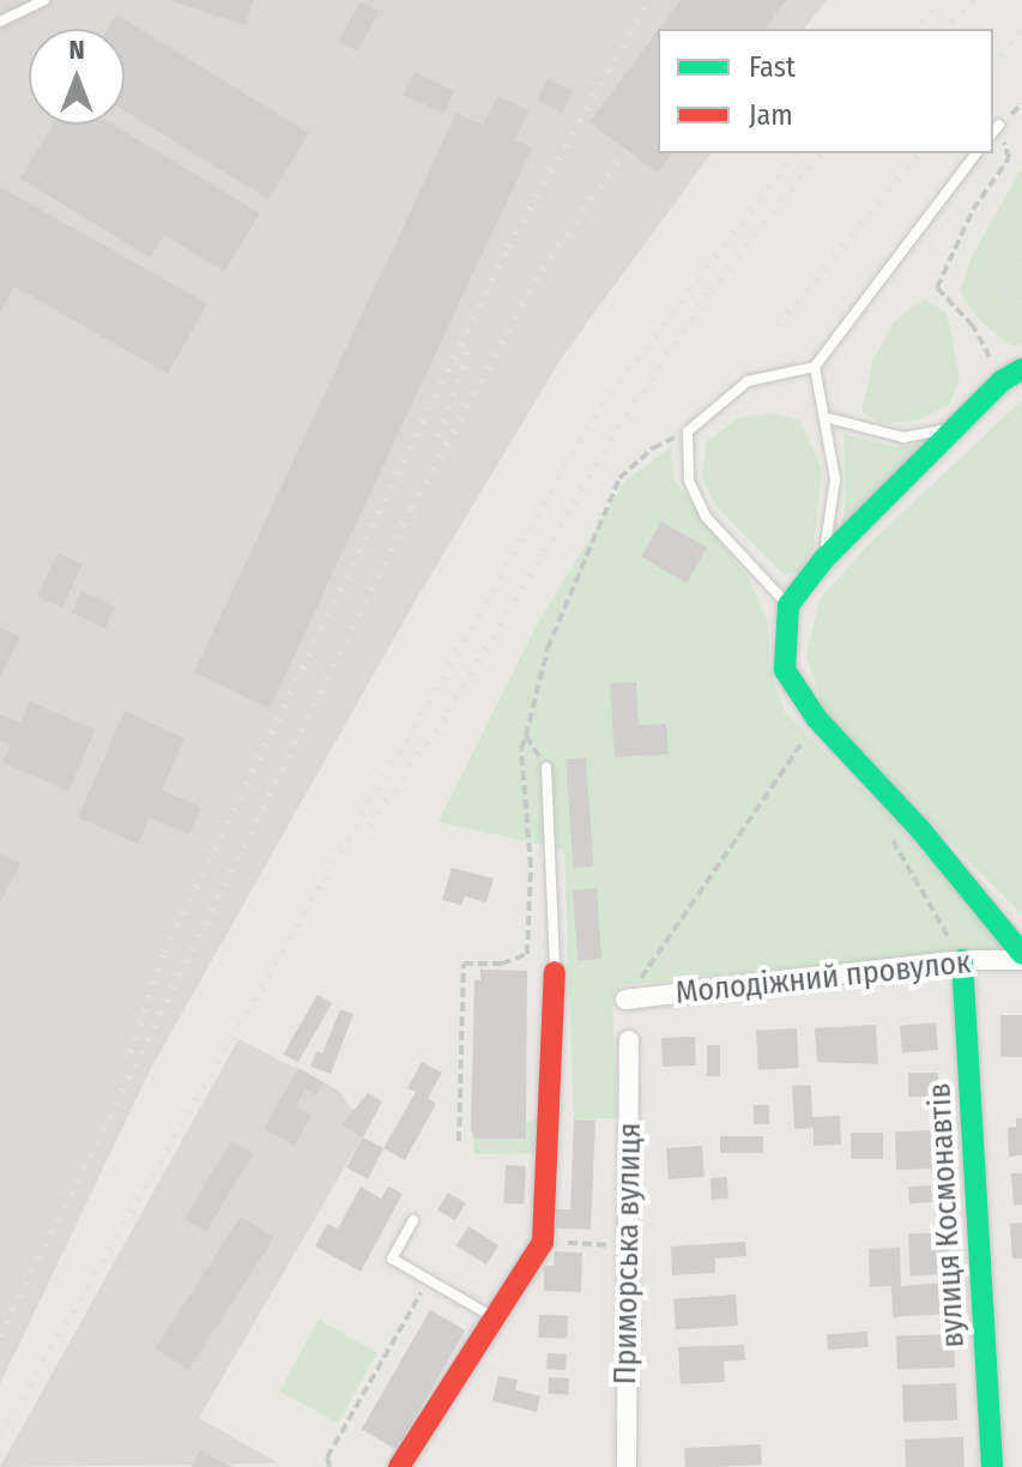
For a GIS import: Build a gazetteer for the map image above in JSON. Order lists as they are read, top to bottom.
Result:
{
  "streets": {
    "street": ["Молодіжний провулок", "вулиця Космонавтів", "Приморська вулиця"]
  },
  "crossings": [
    ["Молодіжний провулок", "вулиця Космонавтів"]
  ],
  "legend": ["Fast", "Jam"],
  "north": "top"
}
